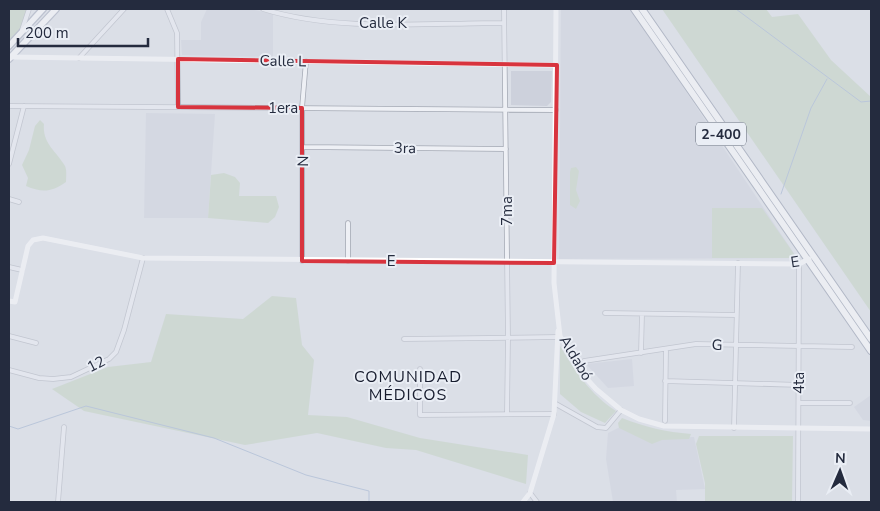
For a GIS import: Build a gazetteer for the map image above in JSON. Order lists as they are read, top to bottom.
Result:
{
  "streets": {
    "highway": ["2-400"],
    "street": [
      "Calle K",
      "Calle L",
      "1era",
      "3ra",
      "N",
      "7ma",
      "E",
      "G",
      "Aldabó",
      "12",
      "4ta"
    ]
  },
  "crossings": [
    ["Calle K", "7ma"],
    ["Calle L", "N"],
    ["Calle L", "7ma"],
    ["Calle L", "Aldabó"],
    ["1era", "N"],
    ["1era", "7ma"],
    ["1era", "Aldabó"],
    ["2-400", "E"],
    ["3ra", "N"],
    ["3ra", "7ma"],
    ["N", "E"],
    ["7ma", "E"],
    ["E", "Aldabó"],
    ["E", "12"],
    ["E", "4ta"],
    ["G", "4ta"],
    ["Aldabó", "4ta"]
  ],
  "districts": ["COMUNIDAD MÉDICOS"],
  "scale_bar": "200 m",
  "north": "top"
}
